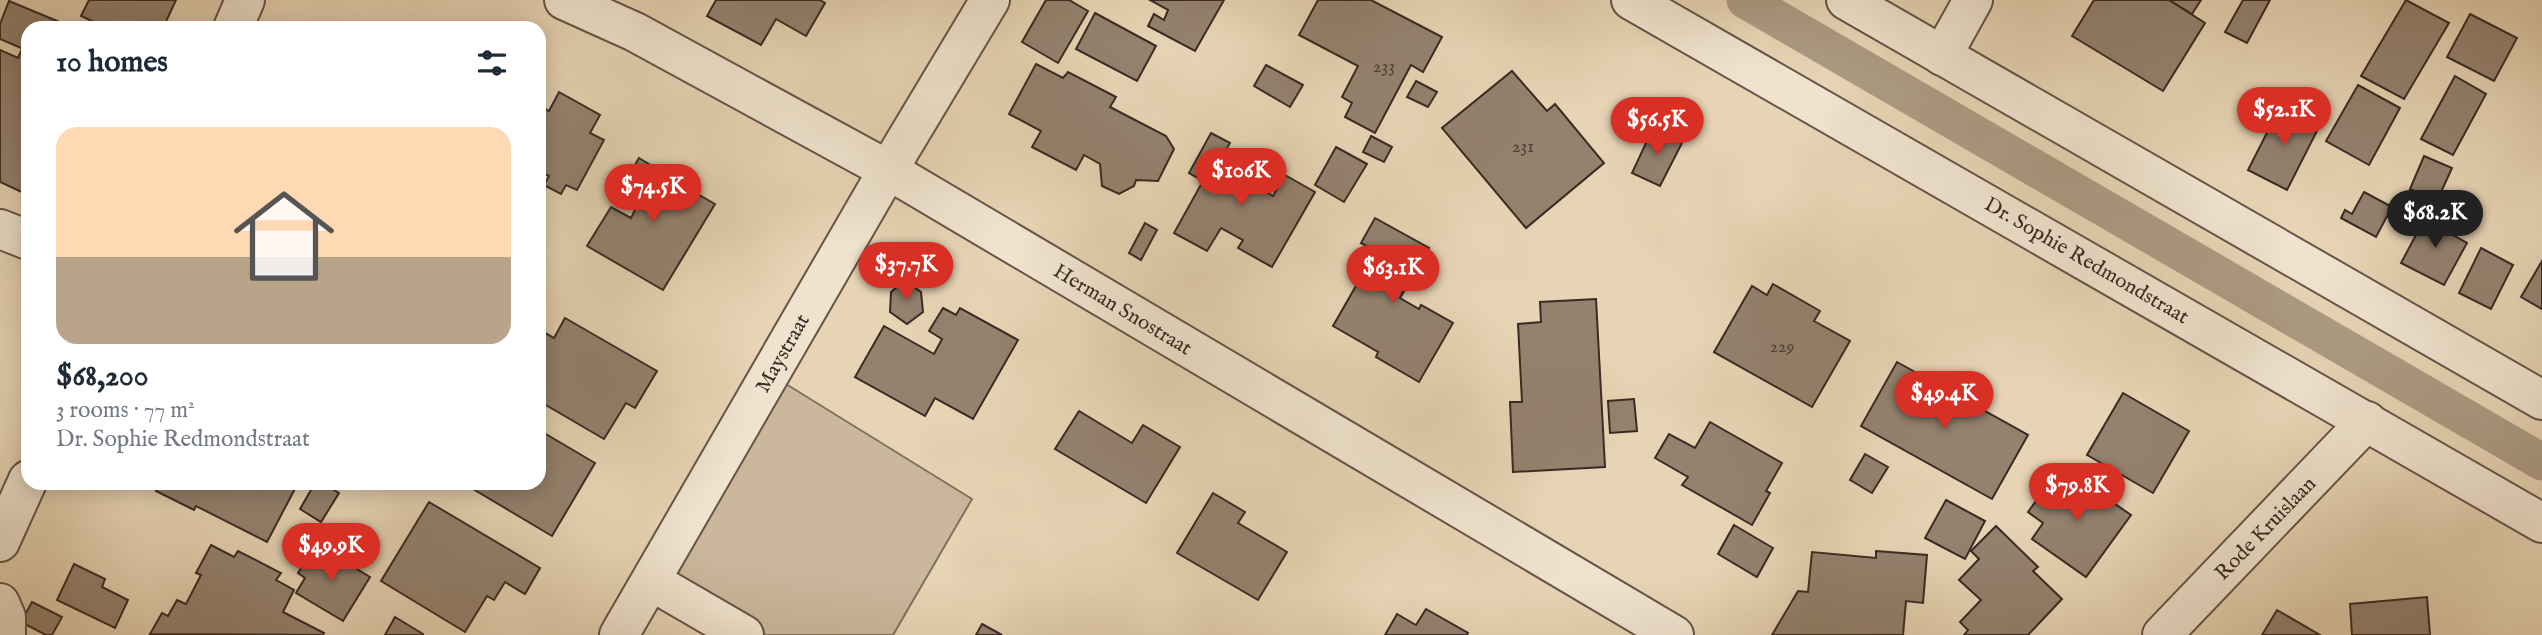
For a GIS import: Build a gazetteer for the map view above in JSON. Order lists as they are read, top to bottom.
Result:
{
  "streets": {
    "street": [
      "Dr. Sophie Redmondstraat",
      "Herman Snostraat",
      "Maystraat",
      "Rode Kruislaan"
    ]
  },
  "crossings": [
    ["Dr. Sophie Redmondstraat", "Rode Kruislaan"],
    ["Herman Snostraat", "Maystraat"]
  ],
  "house_numbers": ["233", "231", "229"],
  "page": {
    "heading": "10 homes",
    "price": [
      "$52.1K",
      "$56.5K",
      "$106K",
      "$74.5K",
      "$68.2K",
      "$37.7K",
      "$63.1K",
      "$49.4K",
      "$79.8K",
      "$49.9K"
    ],
    "list": [
      {
        "name": "$68,200",
        "note": "3 rooms · 77 m² · Dr. Sophie Redmondstraat"
      }
    ]
  }
}
